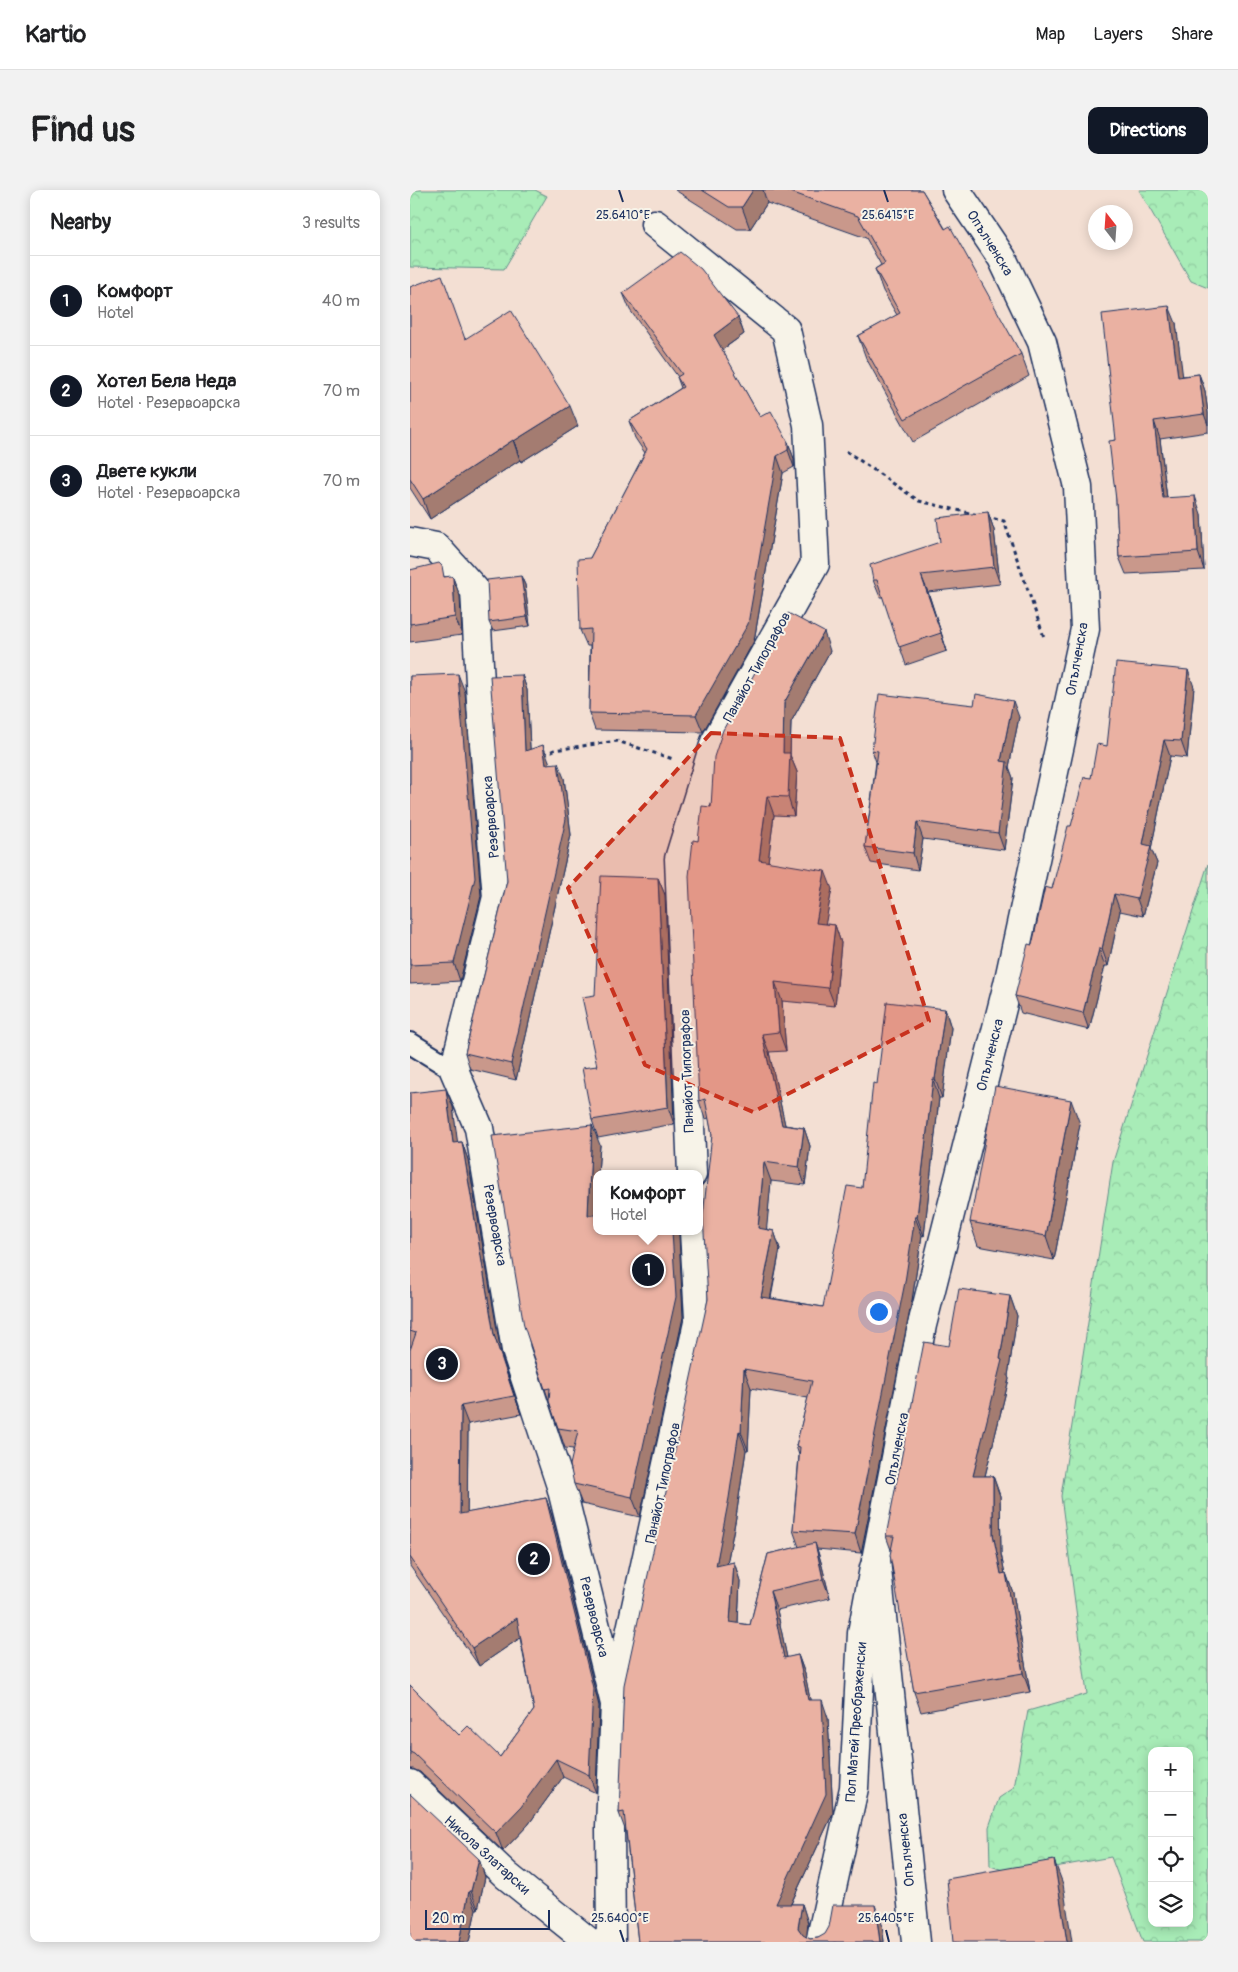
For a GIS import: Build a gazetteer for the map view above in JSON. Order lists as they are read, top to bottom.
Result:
{
  "streets": {
    "street": [
      "Опълченска",
      "Панайот Типографов",
      "Резервоарска",
      "Поп Матей Преображенски",
      "Никола Златарски"
    ]
  },
  "crossings": [
    ["Опълченска", "Поп Матей Преображенски"],
    ["Панайот Типографов", "Резервоарска"]
  ],
  "scale_bar": "20 m",
  "north": "top",
  "page": {
    "header": "Kartio",
    "nav": ["Map", "Layers", "Share"],
    "buttons": "Directions",
    "title": "Find us",
    "heading": ["Nearby", "3 results"],
    "list": [
      {
        "mark": "1",
        "name": "Комфорт",
        "note": "Hotel",
        "value": "40 m"
      },
      {
        "mark": "2",
        "name": "Xотел Бела Неда",
        "note": "Hotel · Резервоарска",
        "value": "70 m"
      },
      {
        "mark": "3",
        "name": "Двете кукли",
        "note": "Hotel · Резервоарска",
        "value": "70 m"
      }
    ],
    "popup": ["Комфорт", "Hotel"],
    "pins": ["1", "3", "2"],
    "map_buttons": ["+", "−"],
    "scale": "20 m"
  },
  "coordinates": [
    "25.6410°E",
    "25.6415°E",
    "25.6400°E",
    "25.6405°E"
  ]
}
